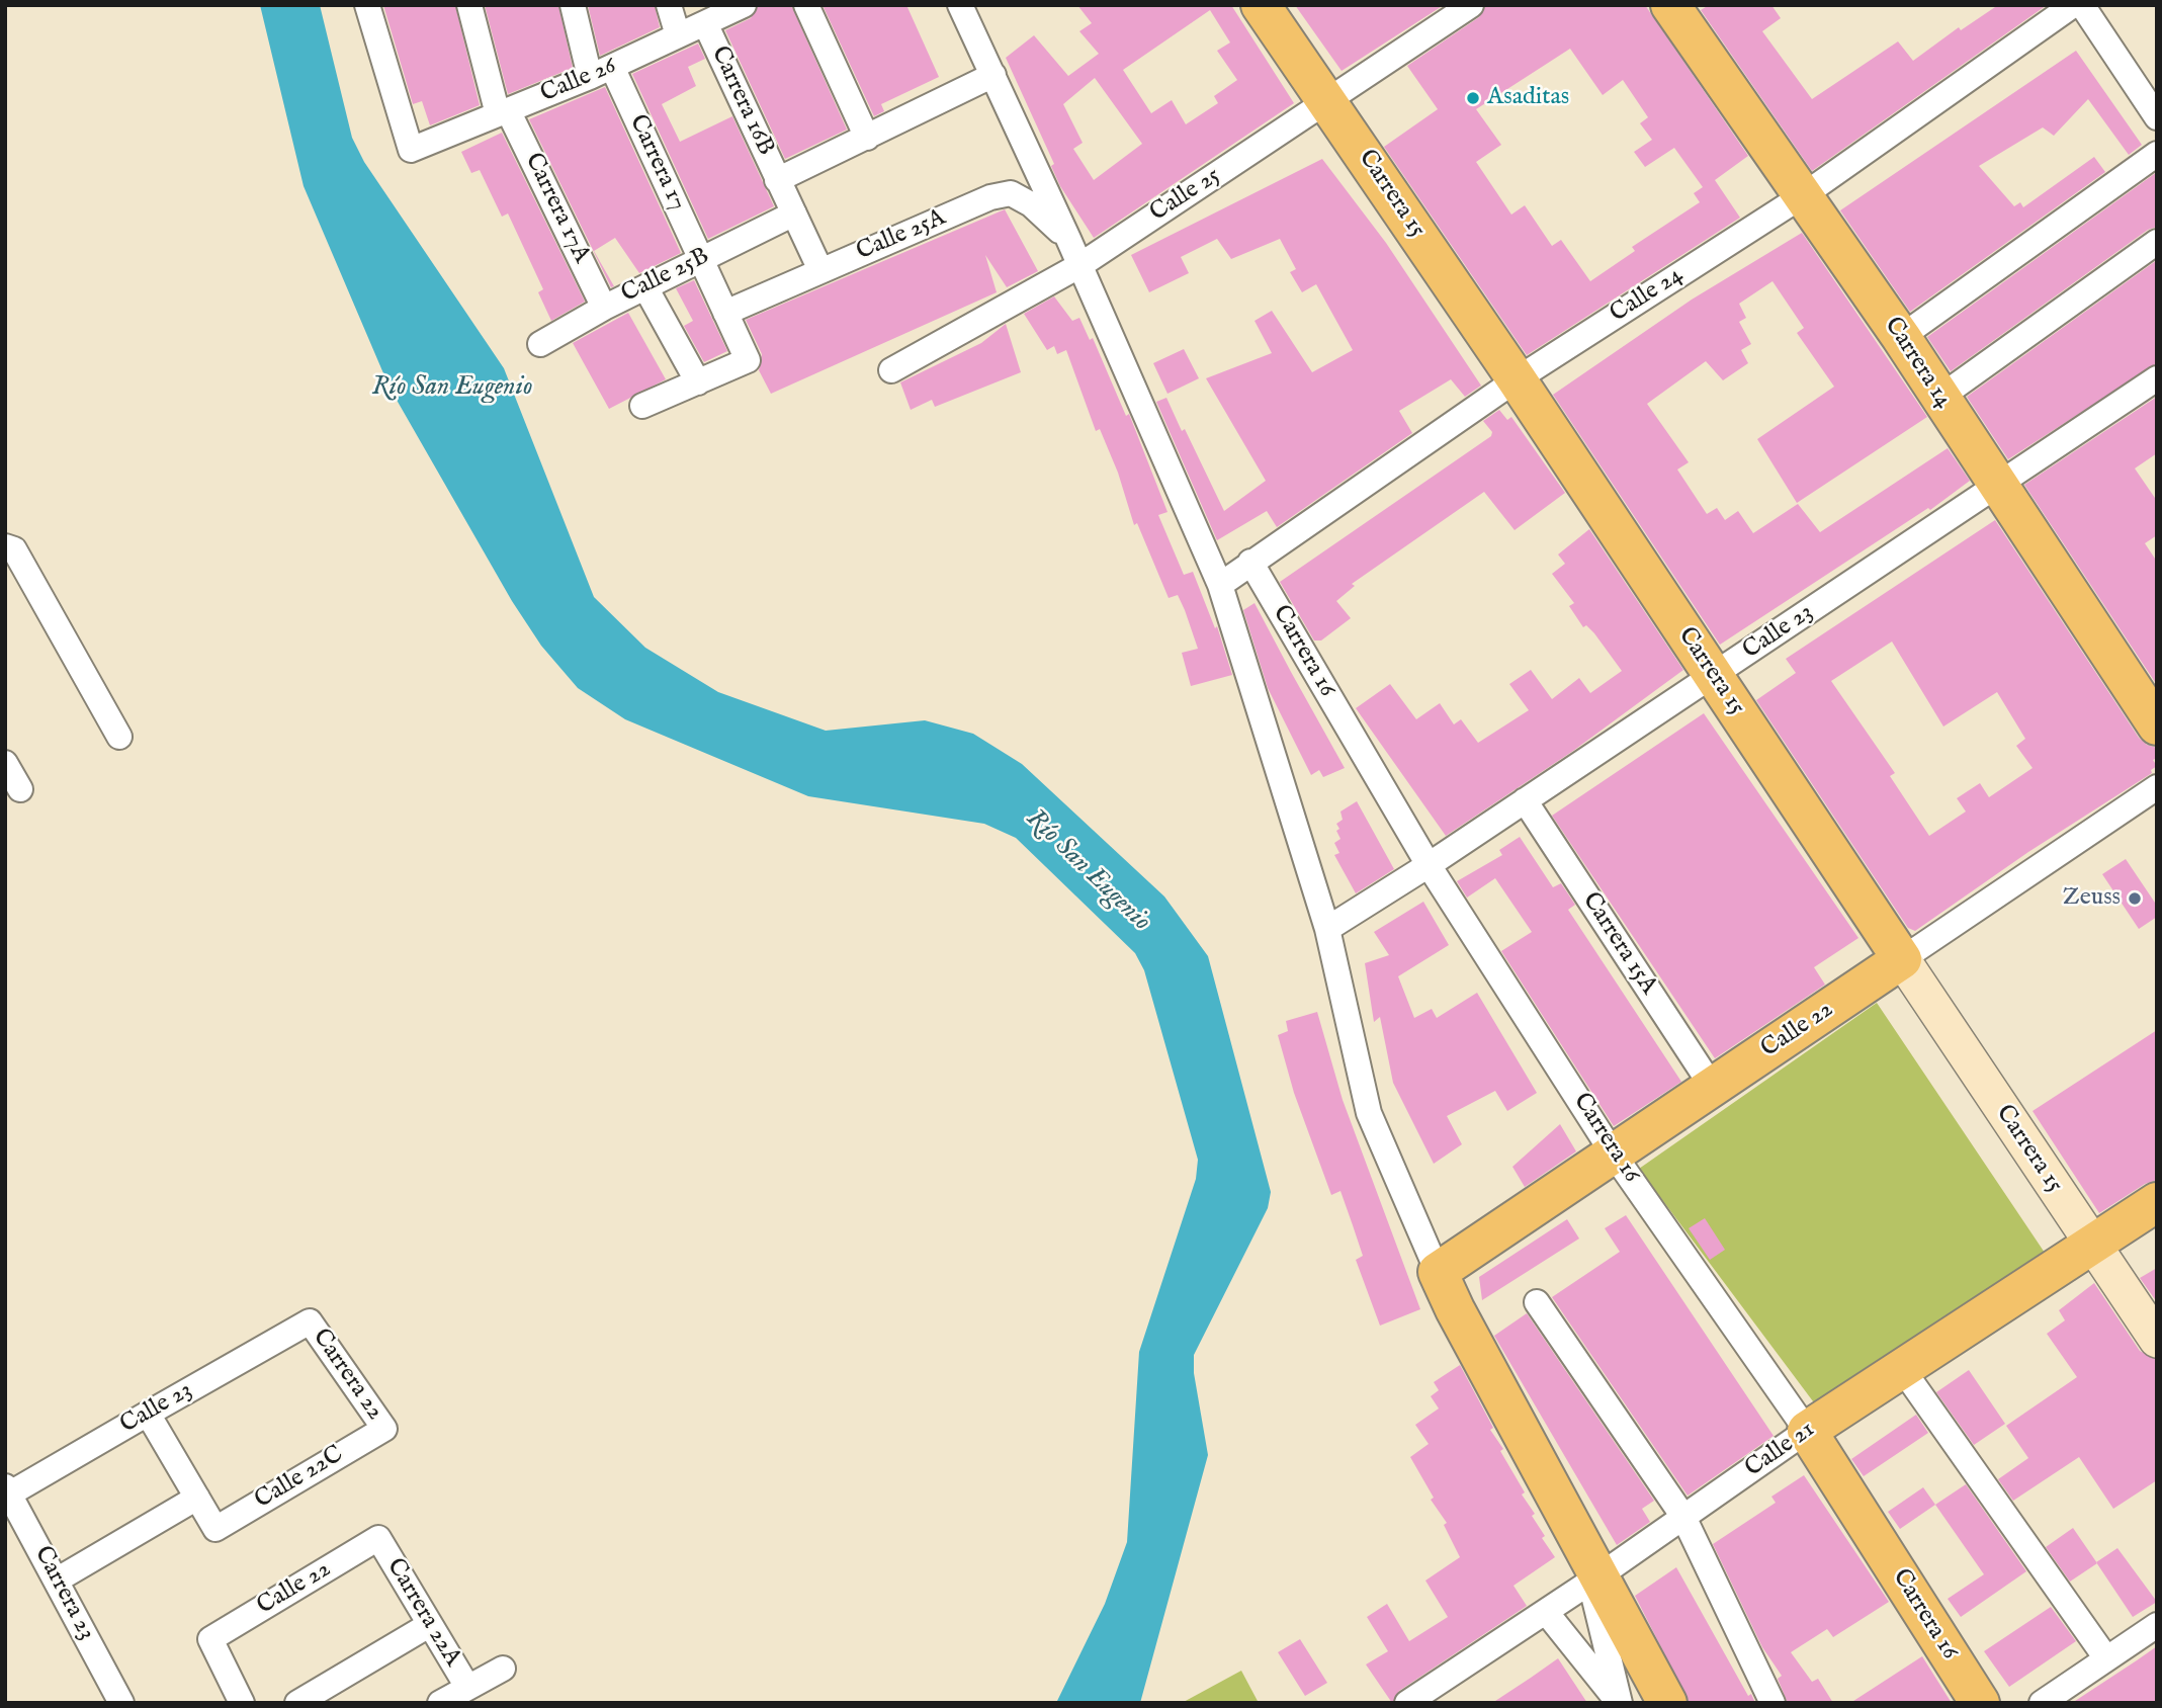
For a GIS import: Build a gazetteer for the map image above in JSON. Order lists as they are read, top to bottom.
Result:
{
  "streets": {
    "main road": [
      "Carrera 15",
      "Carrera 14",
      "Carrera 16",
      "Calle 22",
      "Calle 21"
    ],
    "street": [
      "Calle 26",
      "Carrera 16B",
      "Carrera 17",
      "Calle 25",
      "Carrera 17A",
      "Calle 25A",
      "Calle 25B",
      "Calle 24",
      "Calle 23",
      "Carrera 15A",
      "Carrera 22",
      "Calle 22C",
      "Carrera 23",
      "Carrera 22A"
    ]
  },
  "crossings": [
    ["Calle 26", "Carrera 16B"],
    ["Calle 26", "Carrera 17"],
    ["Calle 26", "Carrera 17A"],
    ["Carrera 17", "Calle 25A"],
    ["Carrera 17", "Calle 25B"],
    ["Carrera 15", "Calle 25"],
    ["Carrera 15", "Calle 24"],
    ["Carrera 15", "Calle 23"],
    ["Carrera 15", "Calle 22"],
    ["Carrera 15", "Calle 21"],
    ["Carrera 17A", "Calle 25B"],
    ["Calle 24", "Carrera 14"],
    ["Calle 24", "Carrera 16"],
    ["Carrera 14", "Calle 23"],
    ["Calle 23", "Carrera 16"],
    ["Calle 23", "Carrera 15A"],
    ["Calle 23", "Carrera 22"],
    ["Calle 23", "Carrera 23"],
    ["Carrera 16", "Calle 22"],
    ["Carrera 16", "Calle 21"],
    ["Carrera 15A", "Calle 22"],
    ["Calle 22", "Carrera 22A"],
    ["Carrera 22", "Calle 22C"]
  ],
  "water": ["Río San Eugenio"],
  "places": ["Asaditas", "Zeuss"]
}
